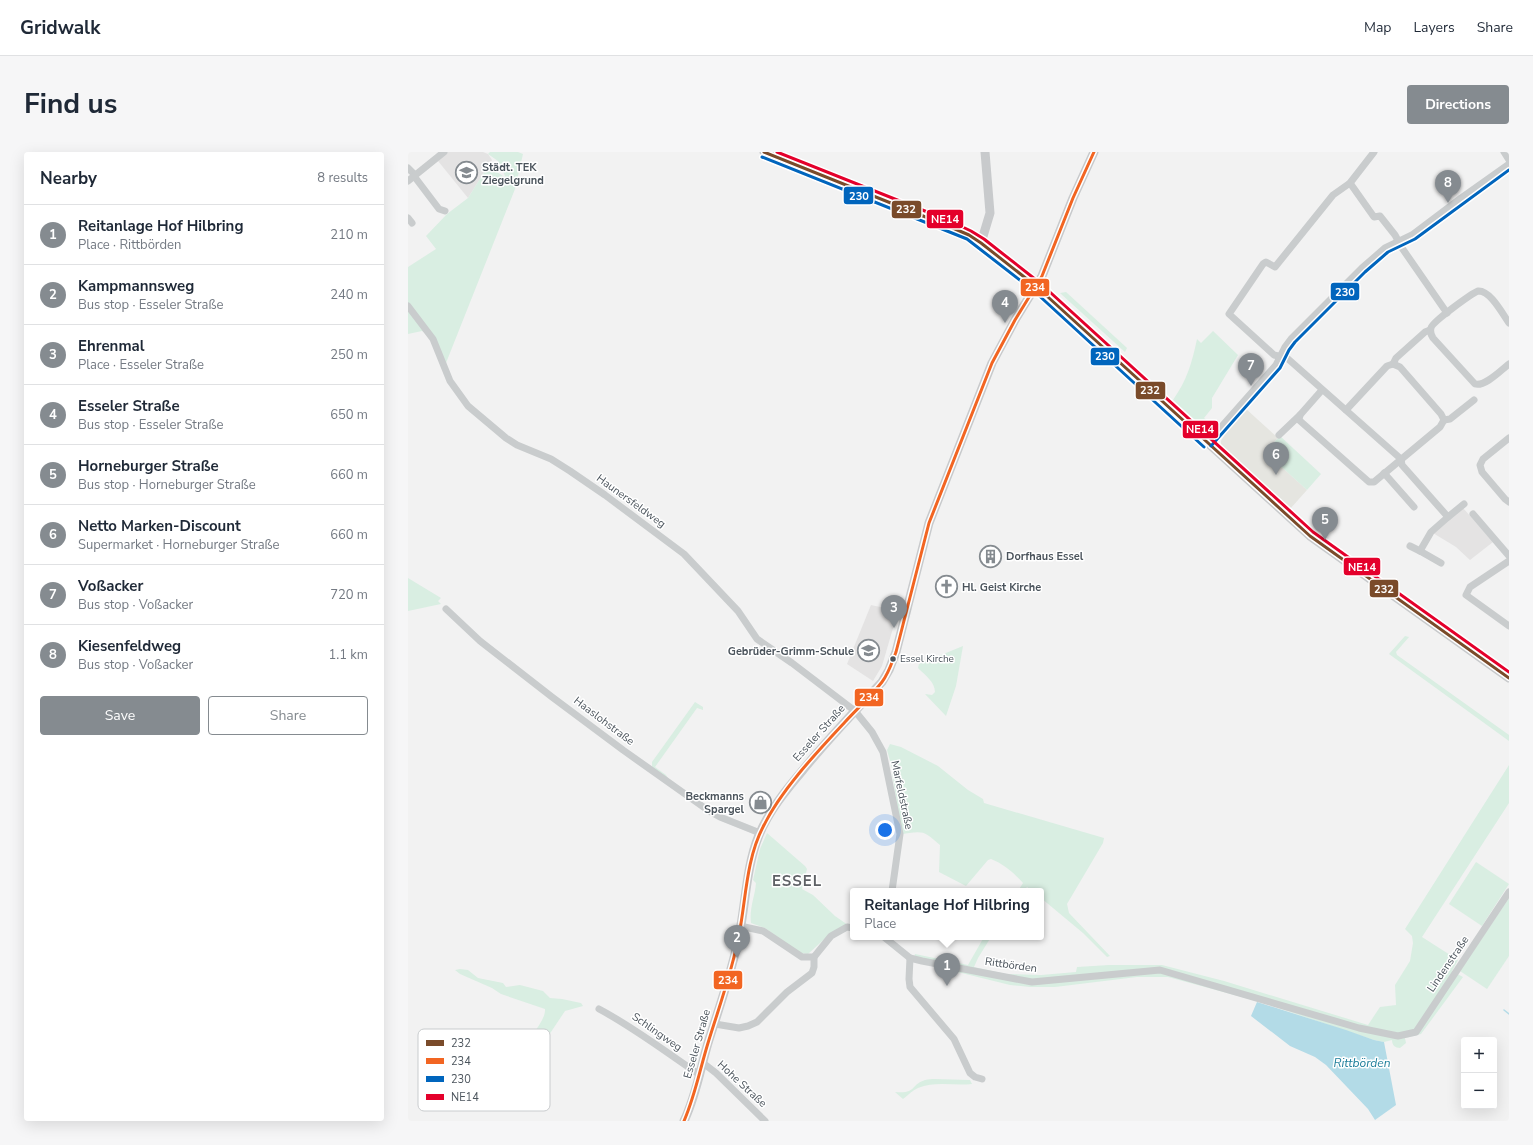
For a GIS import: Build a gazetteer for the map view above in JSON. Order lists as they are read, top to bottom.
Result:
{
  "streets": {
    "main road": ["Esseler Straße"],
    "street": [
      "Haunersfeldweg",
      "Haaslohstraße",
      "Marfeldstraße",
      "Lindenstraße",
      "Rittbörden",
      "Schlingweg",
      "Hohe Straße"
    ]
  },
  "crossings": [
    ["Haunersfeldweg", "Esseler Straße"],
    ["Haunersfeldweg", "Marfeldstraße"],
    ["Haaslohstraße", "Esseler Straße"],
    ["Esseler Straße", "Marfeldstraße"],
    ["Esseler Straße", "Schlingweg"],
    ["Esseler Straße", "Hohe Straße"],
    ["Lindenstraße", "Rittbörden"]
  ],
  "districts": ["ESSEL"],
  "water": ["Rittbörden"],
  "places": {
    "school or university": ["Städt. TEK Ziegelgrund", "Gebrüder-Grimm-Schule"],
    "building": ["Dorfhaus Essel"],
    "church": ["Hl. Geist Kirche"],
    "other": ["Essel Kirche"],
    "shop": ["Beckmanns Spargel"]
  },
  "lines": [
    "transit line 232",
    "transit line 234",
    "transit line NE14",
    "transit line 230"
  ],
  "legend": [
    "232",
    "234",
    "230",
    "NE14"
  ],
  "page": {
    "header": "Gridwalk",
    "nav": ["Map", "Layers", "Share"],
    "title": "Find us",
    "buttons": [
      "Directions",
      ["Save", "Share"]
    ],
    "heading": ["Nearby", "8 results"],
    "pins": [
      "8",
      "4",
      "7",
      "6",
      "5",
      "3",
      "2",
      "1"
    ],
    "list": [
      {
        "mark": "1",
        "name": "Reitanlage Hof Hilbring",
        "note": "Place · Rittbörden",
        "value": "210 m"
      },
      {
        "mark": "2",
        "name": "Kampmannsweg",
        "note": "Bus stop · Esseler Straße",
        "value": "240 m"
      },
      {
        "mark": "3",
        "name": "Ehrenmal",
        "note": "Place · Esseler Straße",
        "value": "250 m"
      },
      {
        "mark": "4",
        "name": "Esseler Straße",
        "note": "Bus stop · Esseler Straße",
        "value": "650 m"
      },
      {
        "mark": "5",
        "name": "Horneburger Straße",
        "note": "Bus stop · Horneburger Straße",
        "value": "660 m"
      },
      {
        "mark": "6",
        "name": "Netto Marken-Discount",
        "note": "Supermarket · Horneburger Straße",
        "value": "660 m"
      },
      {
        "mark": "7",
        "name": "Voßacker",
        "note": "Bus stop · Voßacker",
        "value": "720 m"
      },
      {
        "mark": "8",
        "name": "Kiesenfeldweg",
        "note": "Bus stop · Voßacker",
        "value": "1.1 km"
      }
    ],
    "popup": ["Reitanlage Hof Hilbring", "Place"],
    "map_buttons": ["+", "−"]
  }
}
